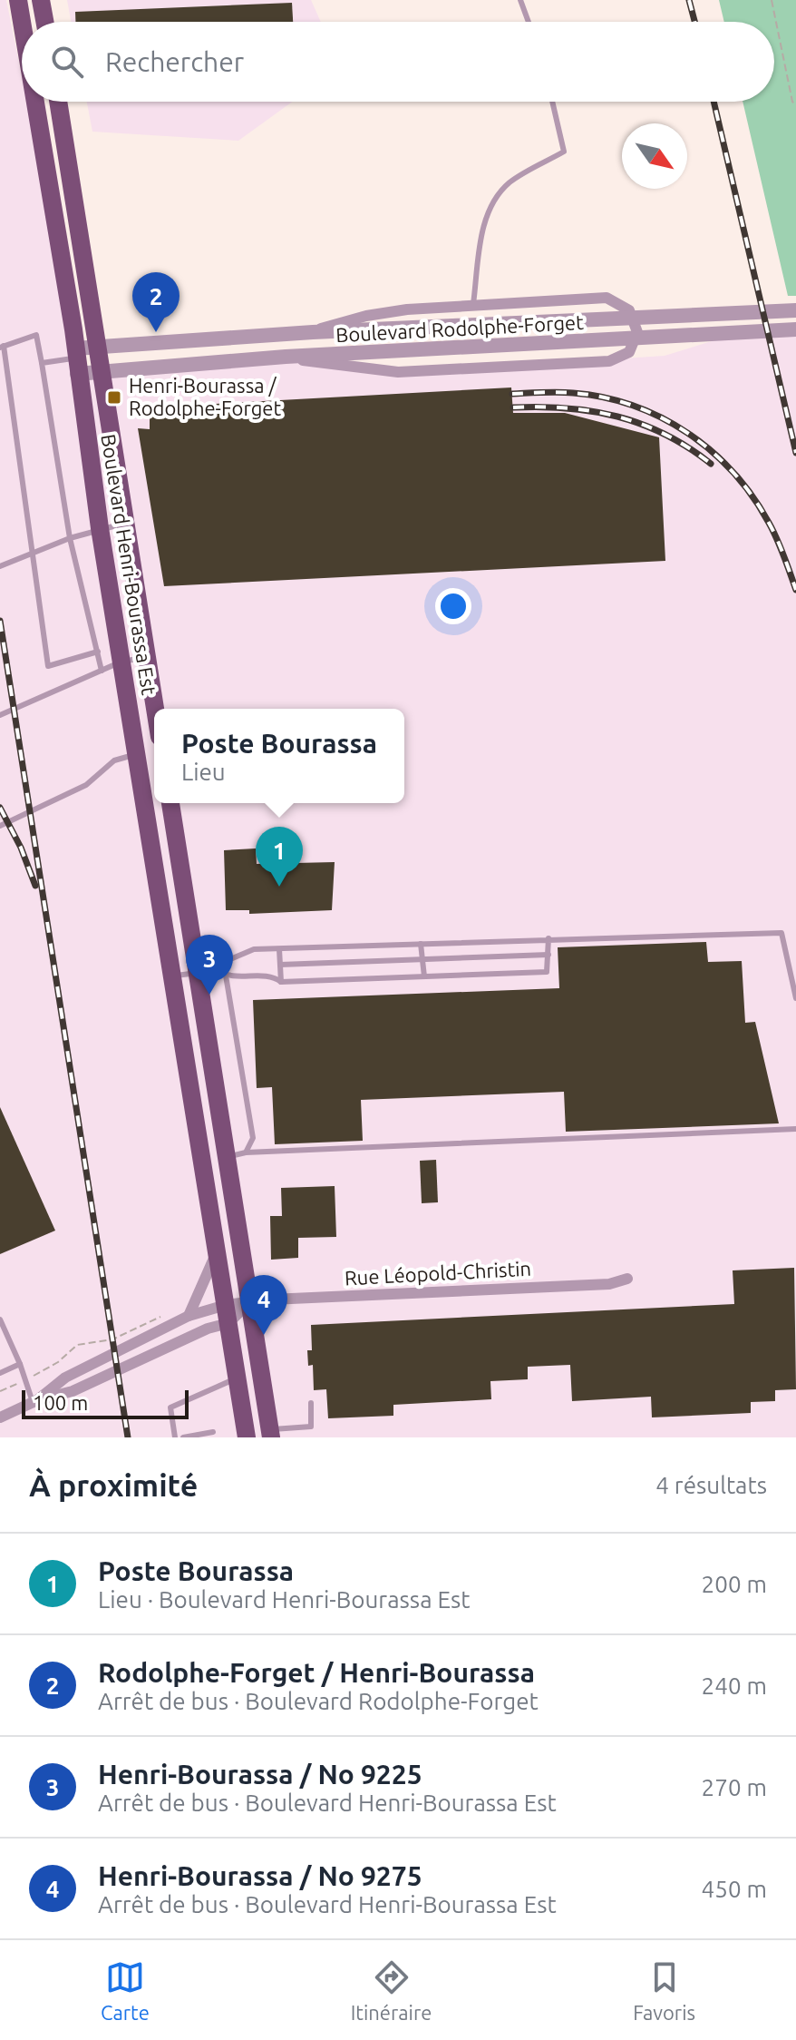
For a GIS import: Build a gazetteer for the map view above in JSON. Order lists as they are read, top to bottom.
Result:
{
  "streets": {
    "main road": ["Boulevard Henri-Bourassa Est"],
    "street": ["Boulevard Rodolphe-Forget", "Rue Léopold-Christin"]
  },
  "crossings": [
    ["Boulevard Rodolphe-Forget", "Boulevard Henri-Bourassa Est"],
    ["Boulevard Henri-Bourassa Est", "Rue Léopold-Christin"]
  ],
  "places": {
    "transit": ["Henri-Bourassa / Rodolphe-Forget"]
  },
  "scale_bar": "100 m",
  "north": "bottom right",
  "page": {
    "search": "Rechercher",
    "pins": [
      "2",
      "1",
      "3",
      "4"
    ],
    "popup": ["Poste Bourassa", "Lieu"],
    "scale": "100 m",
    "heading": ["À proximité", "4 résultats"],
    "list": [
      {
        "mark": "1",
        "name": "Poste Bourassa",
        "note": "Lieu · Boulevard Henri-Bourassa Est",
        "value": "200 m"
      },
      {
        "mark": "2",
        "name": "Rodolphe-Forget / Henri-Bourassa",
        "note": "Arrêt de bus · Boulevard Rodolphe-Forget",
        "value": "240 m"
      },
      {
        "mark": "3",
        "name": "Henri-Bourassa / No 9225",
        "note": "Arrêt de bus · Boulevard Henri-Bourassa Est",
        "value": "270 m"
      },
      {
        "mark": "4",
        "name": "Henri-Bourassa / No 9275",
        "note": "Arrêt de bus · Boulevard Henri-Bourassa Est",
        "value": "450 m"
      }
    ],
    "nav": ["Carte", "Itinéraire", "Favoris"]
  }
}
